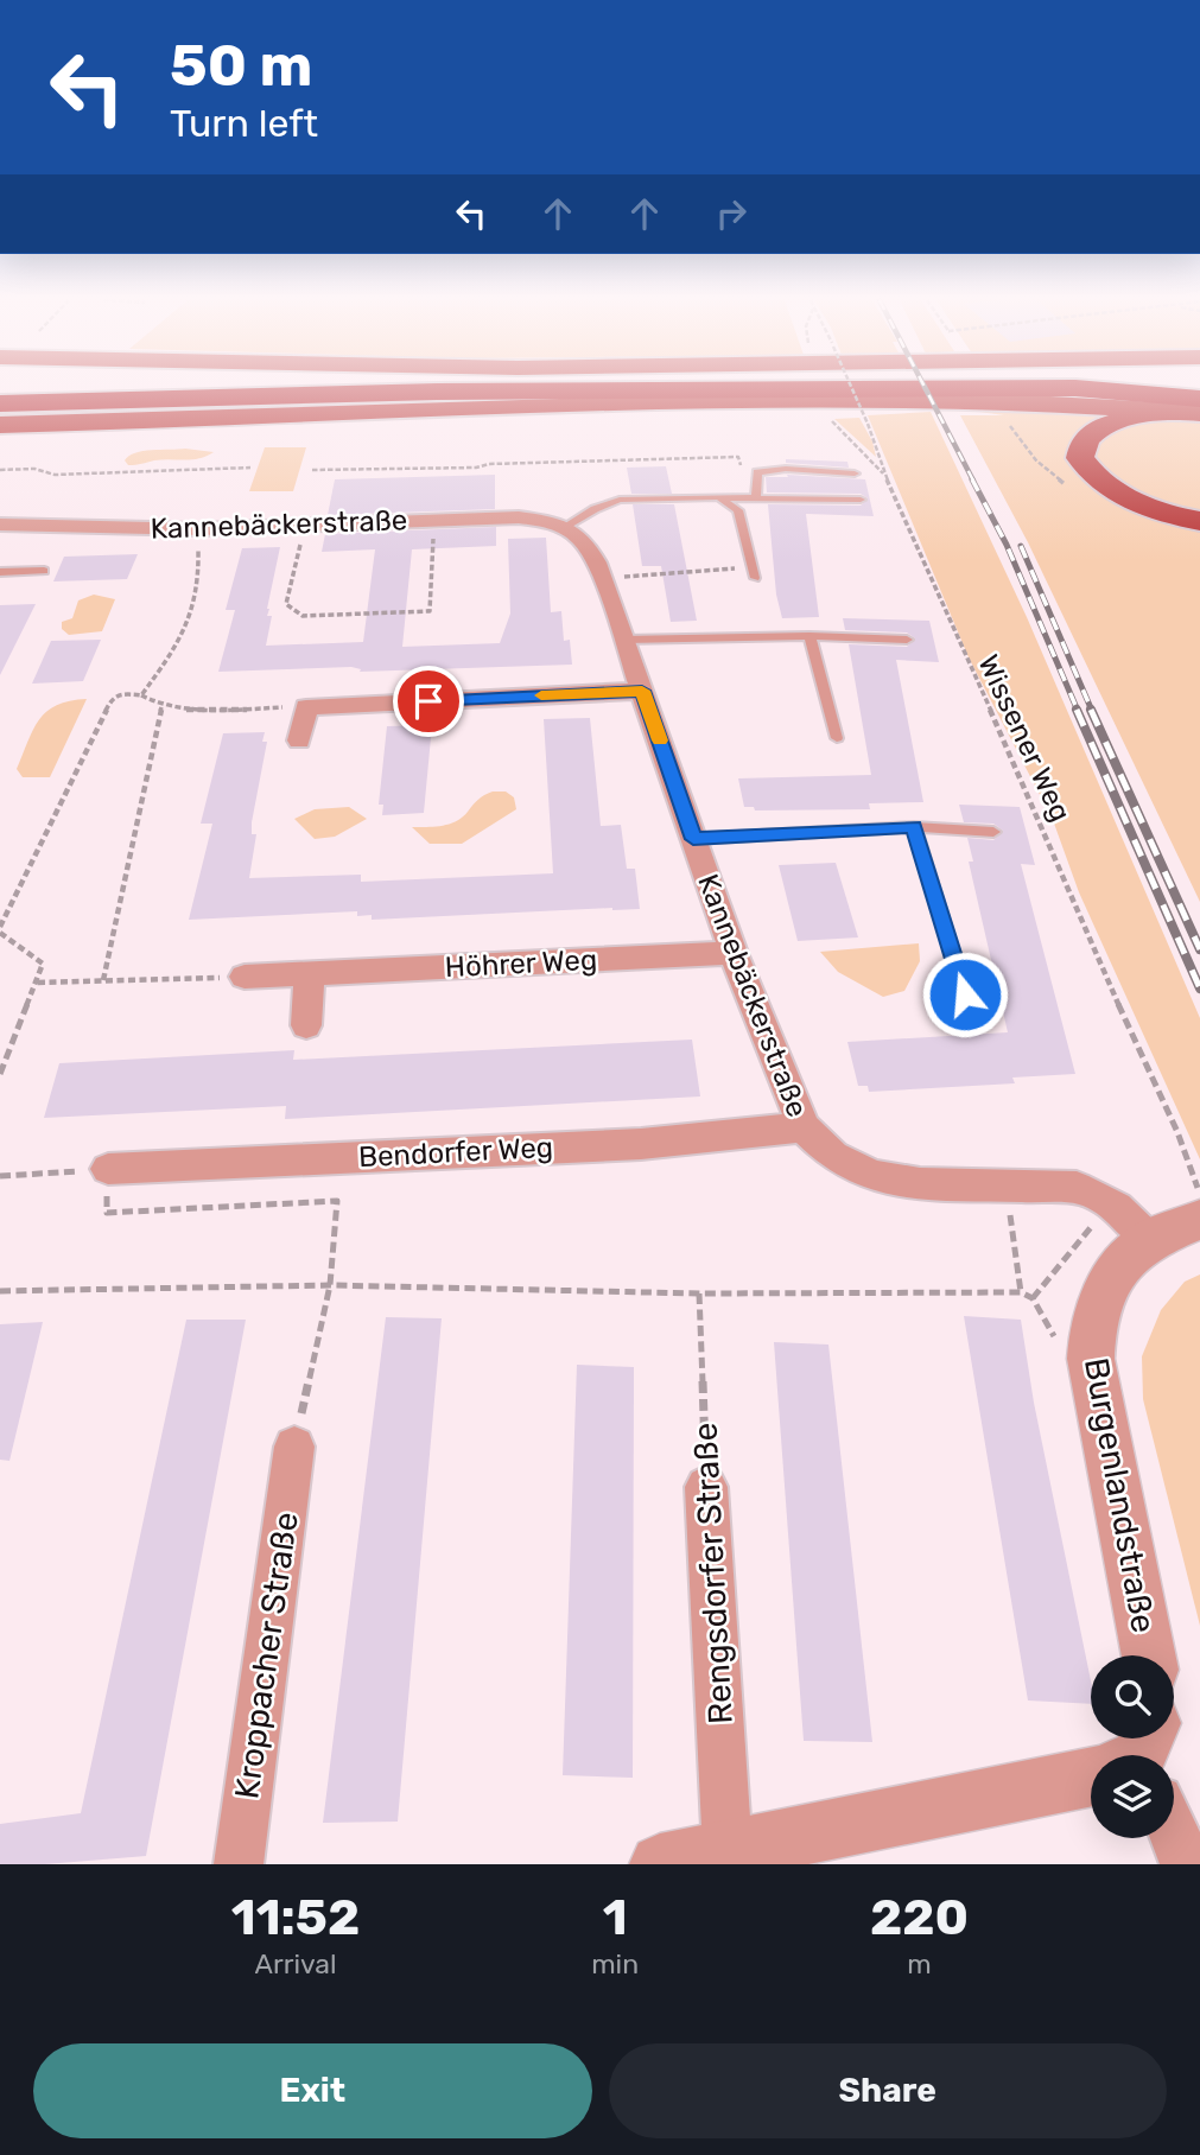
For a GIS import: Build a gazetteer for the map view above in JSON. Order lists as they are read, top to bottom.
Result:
{
  "streets": {
    "street": [
      "Kannebäckerstraße",
      "Höhrer Weg",
      "Bendorfer Weg",
      "Burgenlandstraße",
      "Rengsdorfer Straße",
      "Kroppacher Straße"
    ],
    "path": ["Wissener Weg"]
  },
  "crossings": [
    ["Kannebäckerstraße", "Höhrer Weg"],
    ["Kannebäckerstraße", "Bendorfer Weg"],
    ["Kannebäckerstraße", "Burgenlandstraße"]
  ],
  "page": {
    "turn": ["50 m", "Turn left"],
    "eta": [
      "11:52",
      "Arrival",
      "1",
      "min",
      "220",
      "m"
    ],
    "buttons": ["Exit", "Share"]
  }
}
